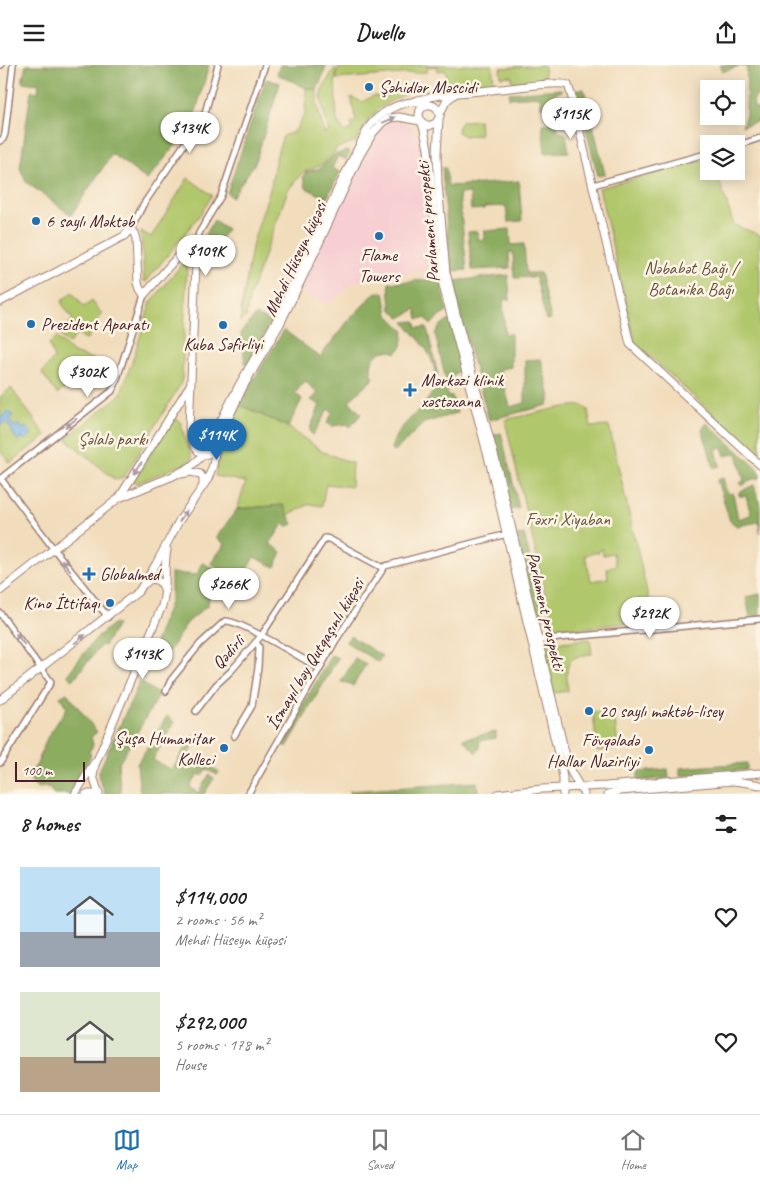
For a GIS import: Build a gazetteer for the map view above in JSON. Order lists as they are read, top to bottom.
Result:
{
  "streets": {
    "main road": ["Parlament prospekti", "Mehdi Hüseyn küçəsi"],
    "street": ["Qədirli", "İsmayıl bəy Qutqaşınlı küçəsi"]
  },
  "crossings": [
    ["Parlament prospekti", "Mehdi Hüseyn küçəsi"],
    ["Qədirli", "İsmayıl bəy Qutqaşınlı küçəsi"]
  ],
  "parks": ["Nəbabət Bağı / Botanika Bağı", "Şəlalə parkı", "Fəxri Xiyaban"],
  "places": {
    "other": [
      "Şəhidlər Məscidi",
      "6 saylı Məktəb",
      "Flame Towers",
      "Prezident Aparatı",
      "Kuba Səfirliyi",
      "Kino İttifaqı",
      "20 saylı məktəb-lisey",
      "Şuşa Humanitar Kolleci",
      "Fövqəladə Hallar Nazirliyi"
    ],
    "health": ["Mərkəzi klinik xəstəxana", "Globalmed"]
  },
  "scale_bar": "100 m",
  "page": {
    "header": "Dwello",
    "price": [
      "$115K",
      "$134K",
      "$109K",
      "$302K",
      "$114K",
      "$266K",
      "$292K",
      "$143K"
    ],
    "scale": "100 m",
    "heading": "8 homes",
    "list": [
      {
        "name": "$114,000",
        "note": "2 rooms · 56 m² · Mehdi Hüseyn küçəsi"
      },
      {
        "name": "$292,000",
        "note": "5 rooms · 178 m² · House"
      }
    ],
    "tabs": ["Map", "Saved", "Home"]
  }
}
